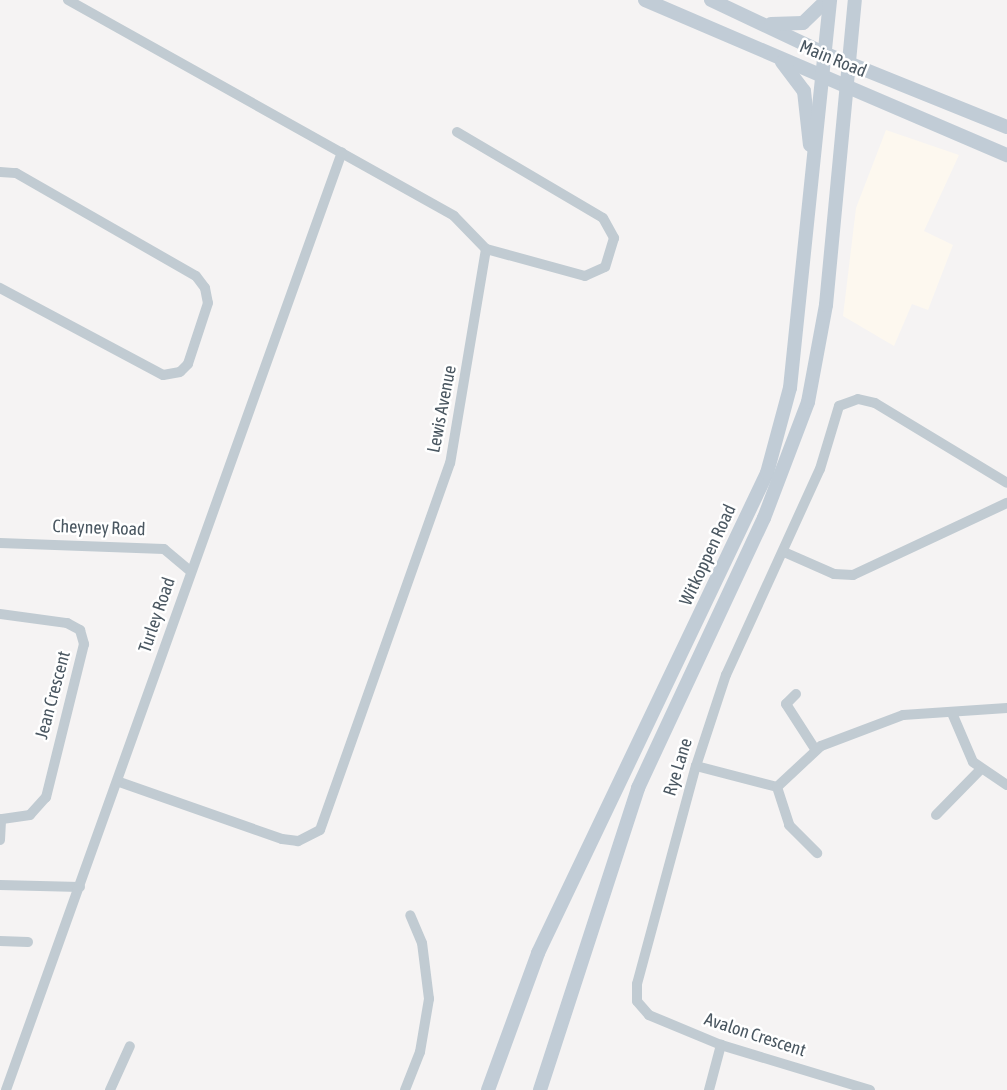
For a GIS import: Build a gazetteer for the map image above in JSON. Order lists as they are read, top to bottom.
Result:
{
  "streets": {
    "main road": ["Main Road", "Witkoppen Road"],
    "street": [
      "Lewis Avenue",
      "Cheyney Road",
      "Turley Road",
      "Jean Crescent",
      "Rye Lane",
      "Avalon Crescent"
    ]
  },
  "crossings": [
    ["Main Road", "Witkoppen Road"],
    ["Lewis Avenue", "Turley Road"],
    ["Cheyney Road", "Turley Road"],
    ["Rye Lane", "Avalon Crescent"]
  ]
}
